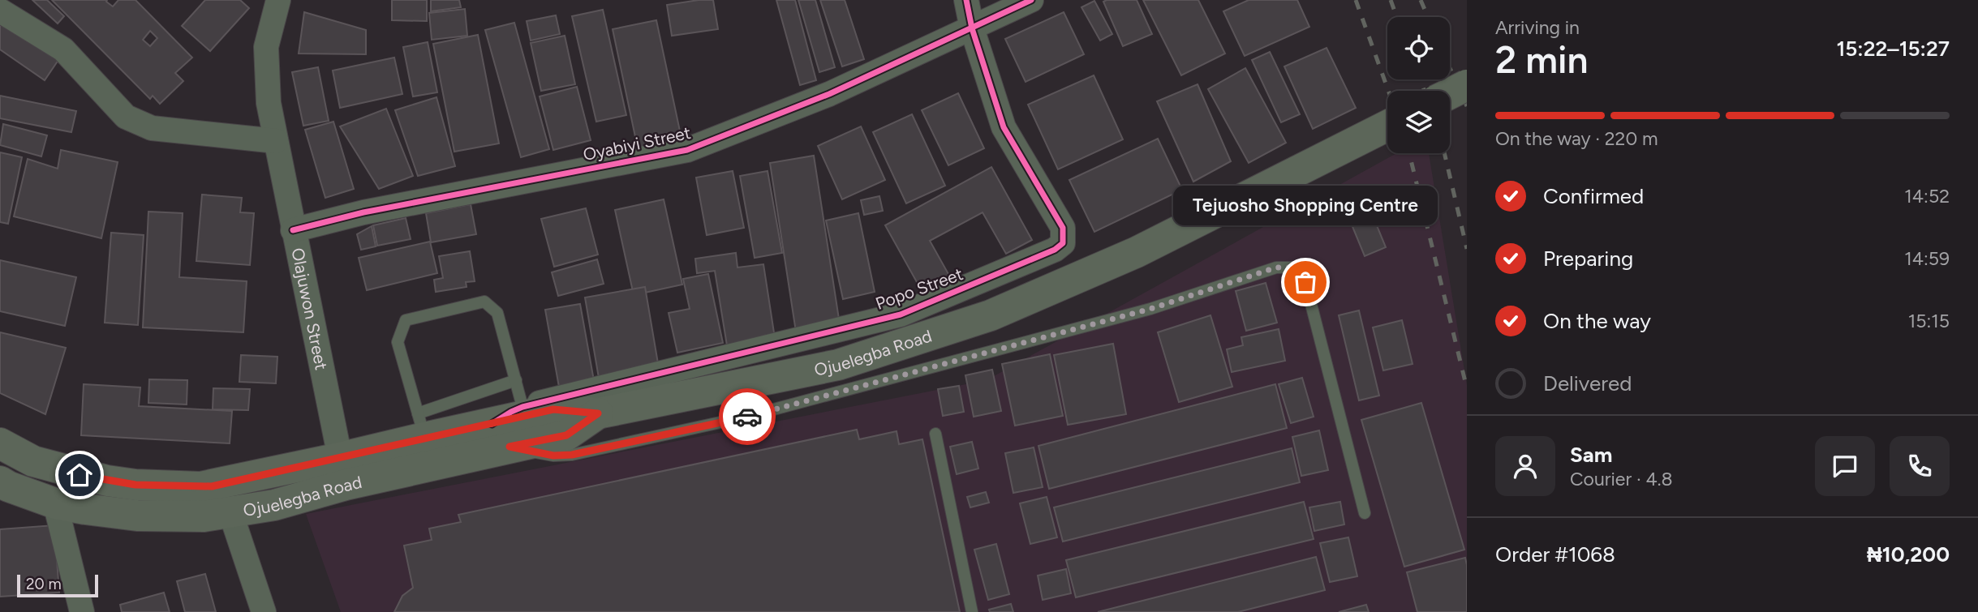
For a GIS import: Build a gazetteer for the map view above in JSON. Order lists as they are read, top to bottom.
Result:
{
  "streets": {
    "main road": ["Ojuelegba Road"],
    "street": ["Oyabiyi Street", "Popo Street", "Olajuwon Street"]
  },
  "crossings": [
    ["Oyabiyi Street", "Popo Street"],
    ["Oyabiyi Street", "Olajuwon Street"],
    ["Popo Street", "Ojuelegba Road"],
    ["Olajuwon Street", "Ojuelegba Road"]
  ],
  "places": ["Tejuosho Shopping Centre"],
  "scale_bar": "20 m",
  "page": {
    "heading": ["2 min", "Arriving in", "15:22–15:27"],
    "panel": [
      "Sam",
      "Courier · 4.8",
      "Order #1068",
      "₦10,200"
    ],
    "bar": "On the way · 220 m",
    "list": [
      ["Confirmed", "14:52"],
      ["Preparing", "14:59"],
      ["On the way", "15:15"],
      "Delivered"
    ],
    "bubble": "Tejuosho Shopping Centre",
    "scale": "20 m"
  }
}
